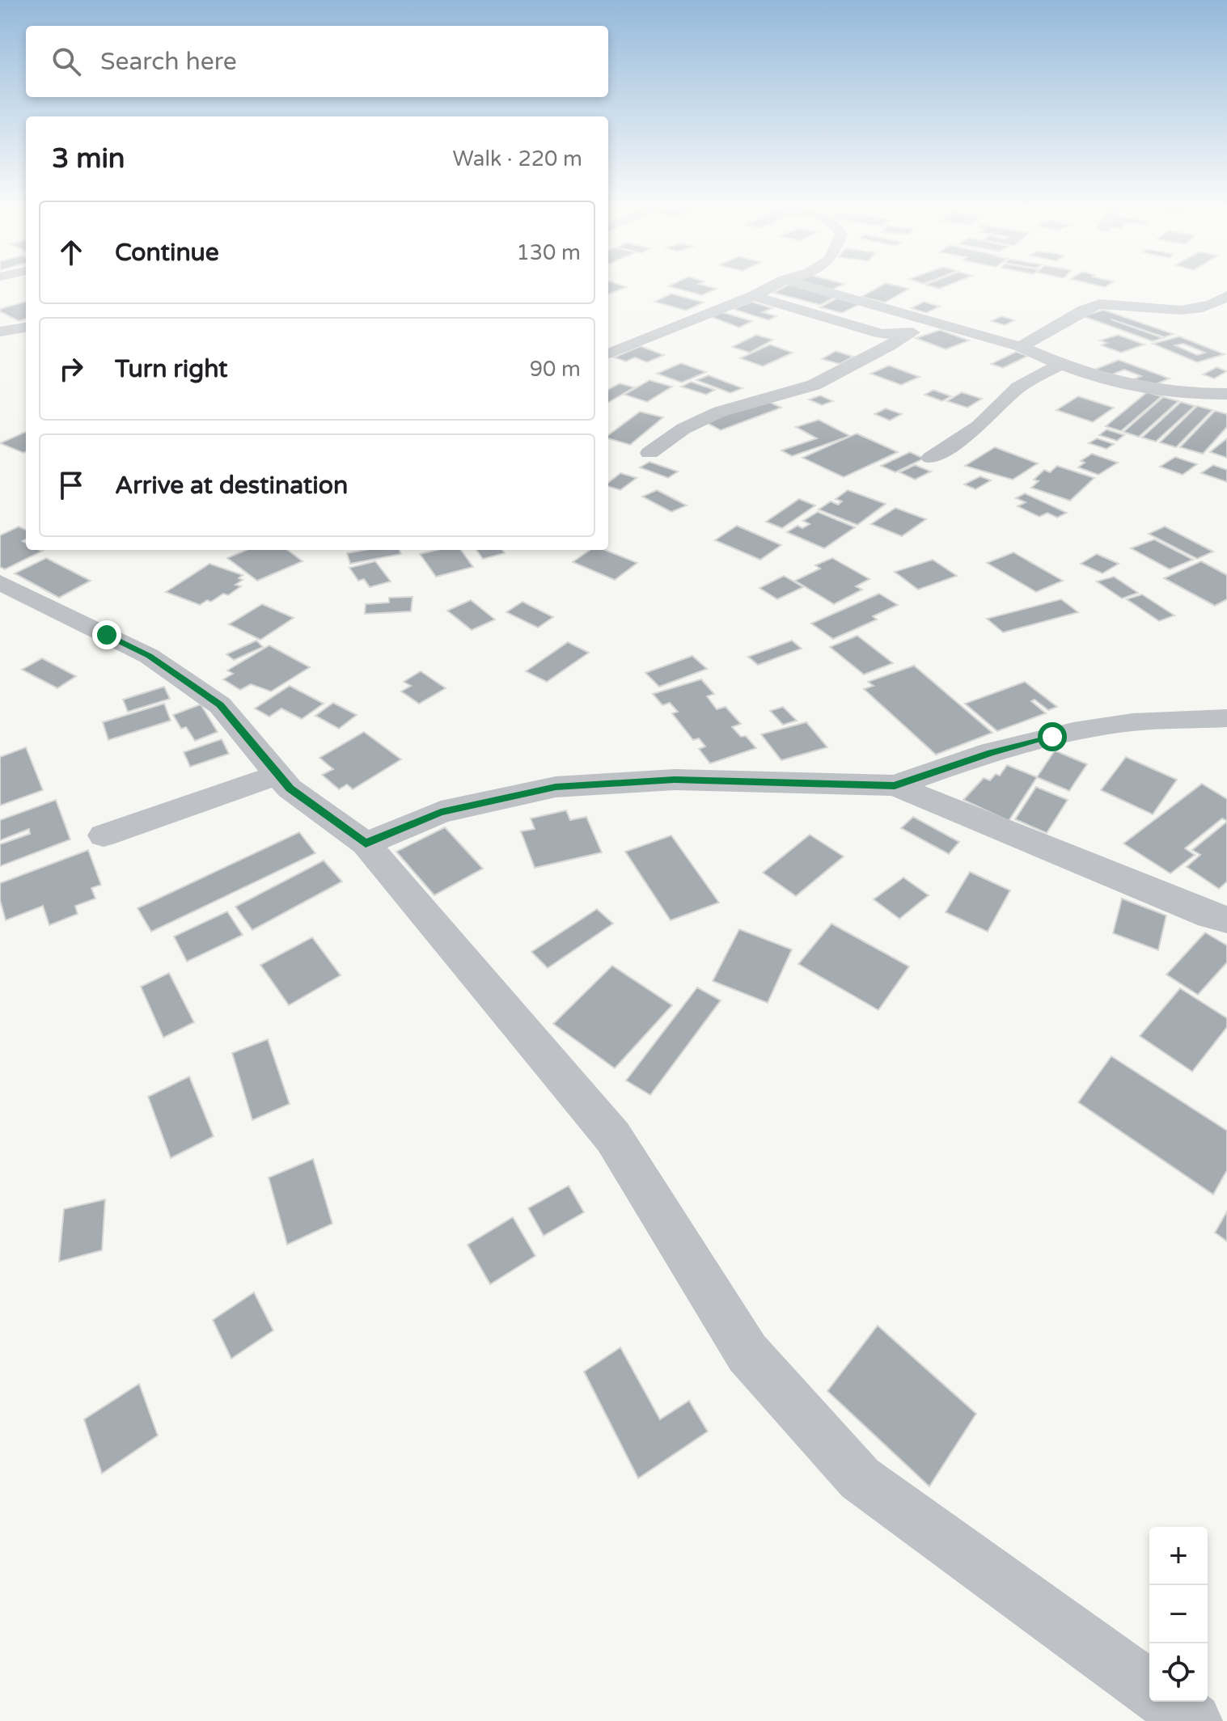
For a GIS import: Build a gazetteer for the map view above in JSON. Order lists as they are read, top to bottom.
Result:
{
  "page": {
    "search": "Search here",
    "heading": ["3 min", "Walk · 220 m"],
    "list": [
      ["Continue", "130 m"],
      ["Turn right", "90 m"],
      "Arrive at destination"
    ],
    "map_buttons": ["+", "−"]
  }
}
